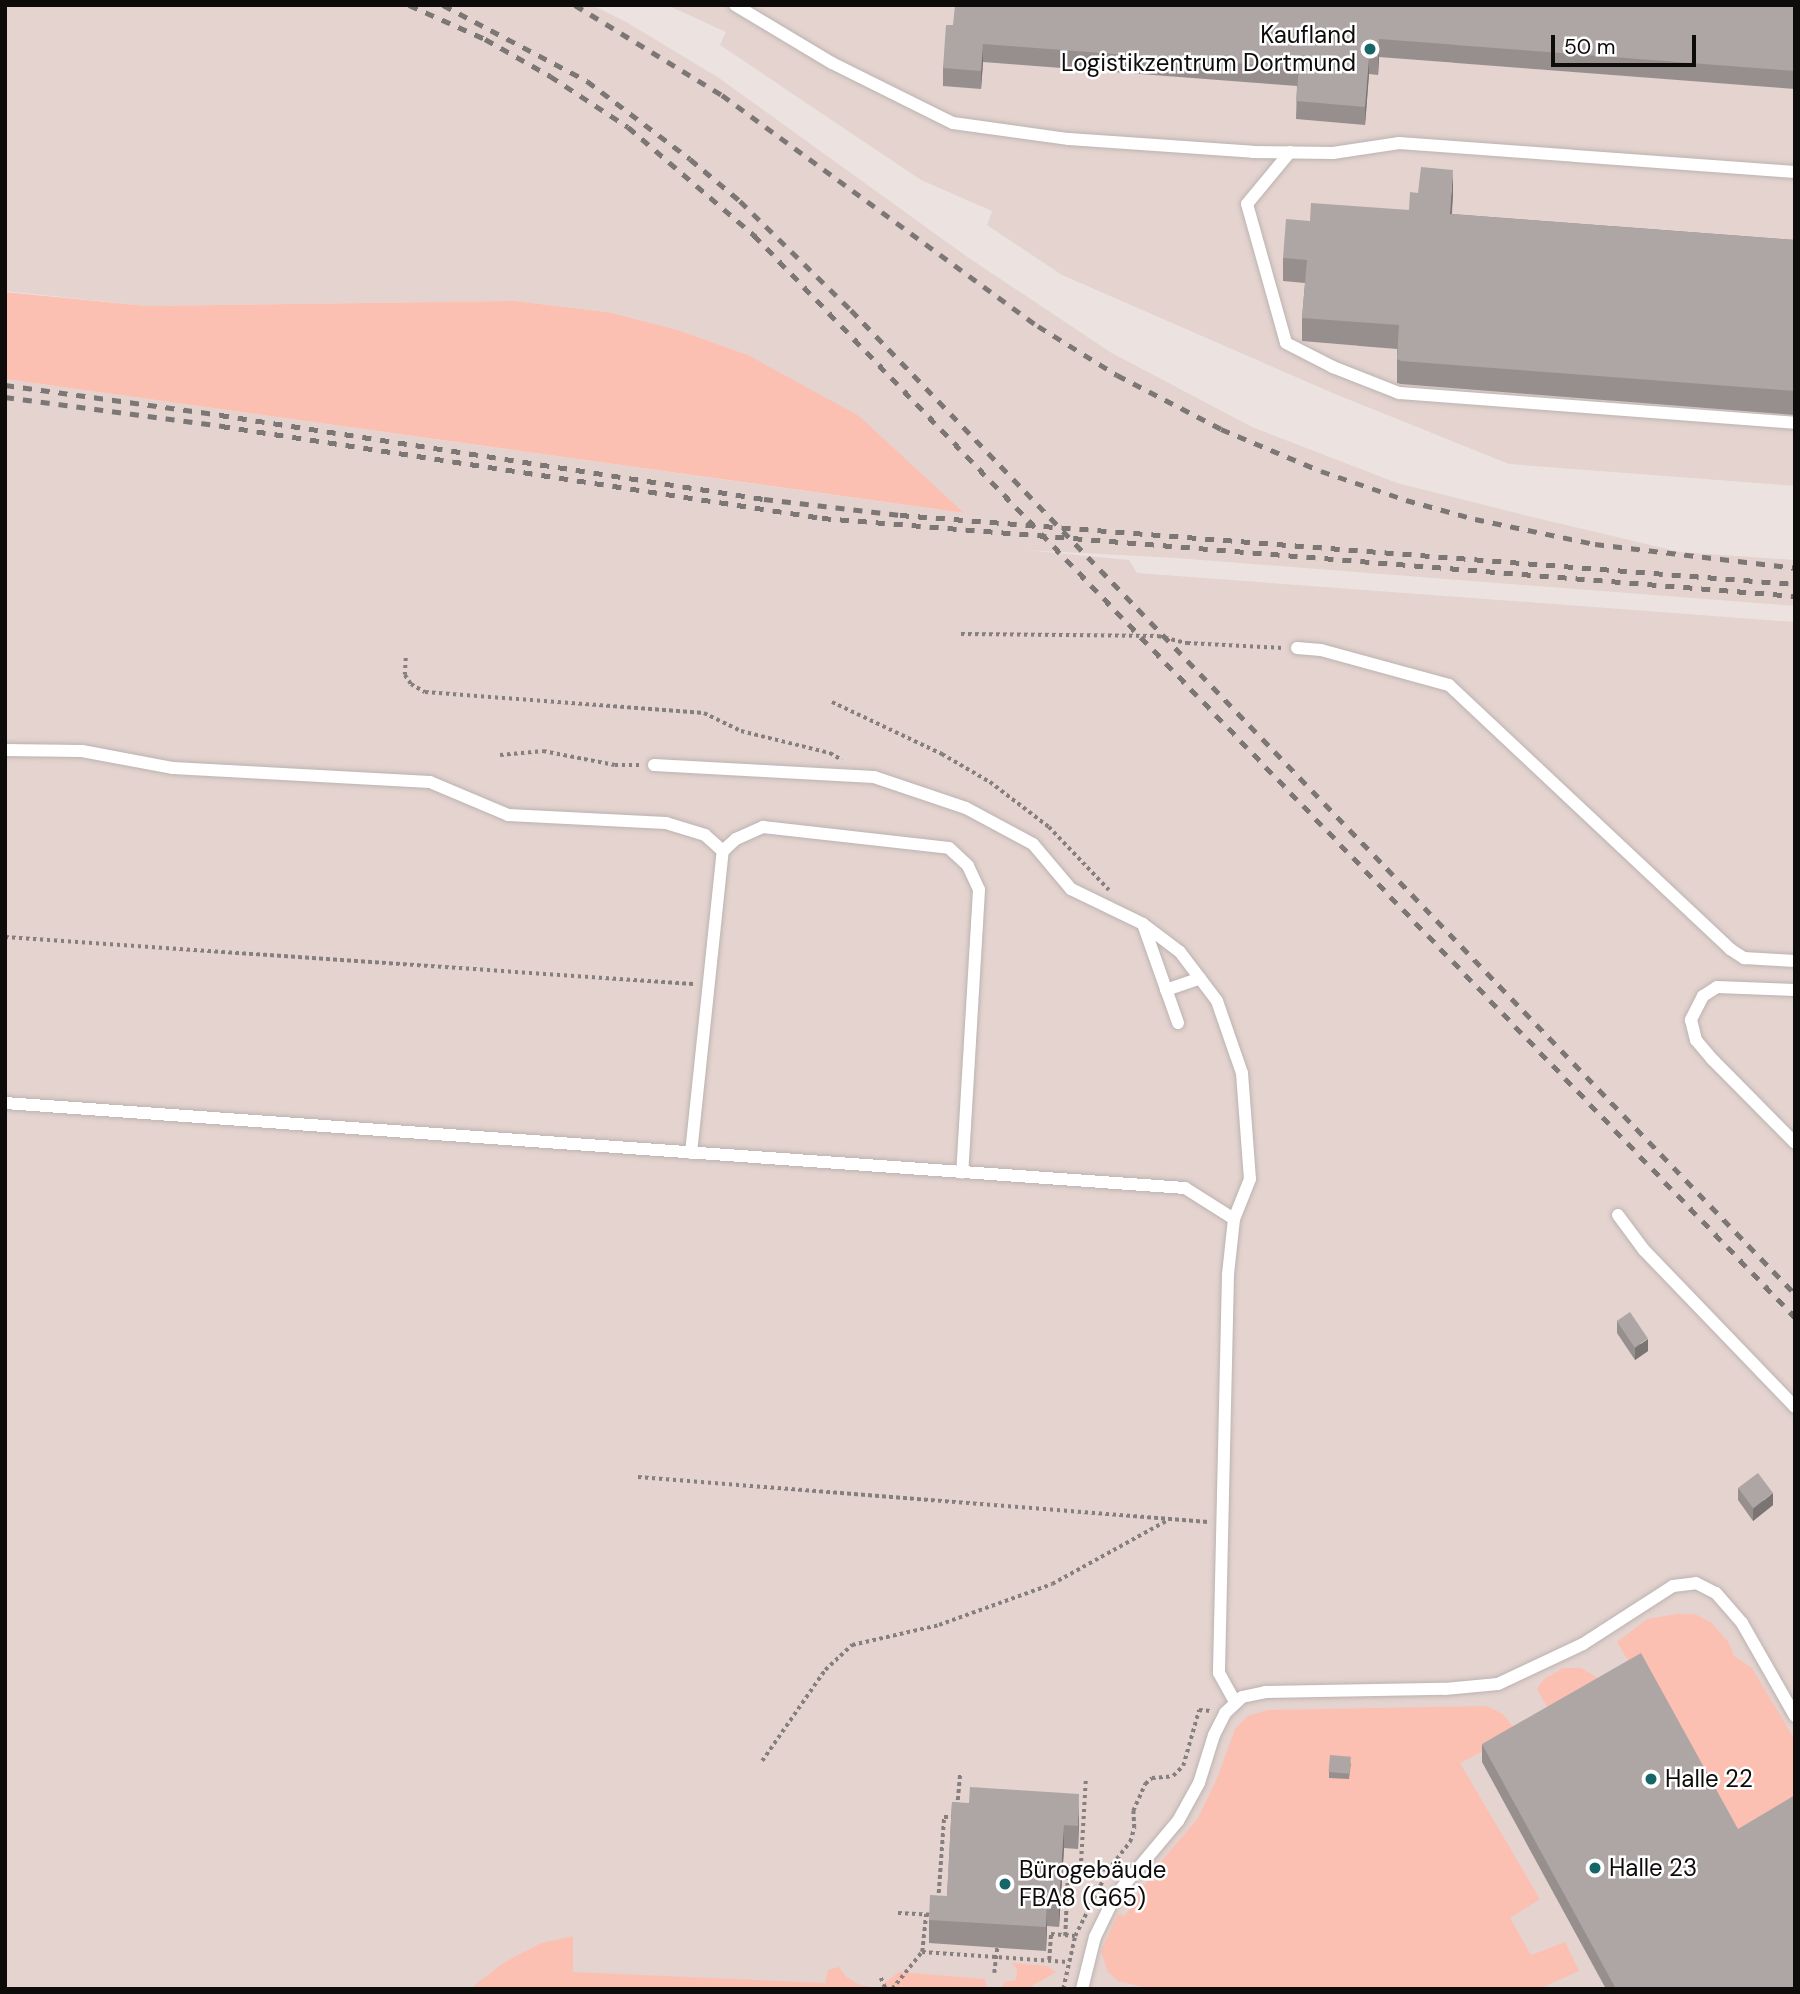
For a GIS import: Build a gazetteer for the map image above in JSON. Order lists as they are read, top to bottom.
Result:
{
  "places": [
    "Kaufland Logistikzentrum Dortmund",
    "Halle 22",
    "Halle 23",
    "Bürogebäude FBA8 (G65)"
  ],
  "scale_bar": "50 m"
}
